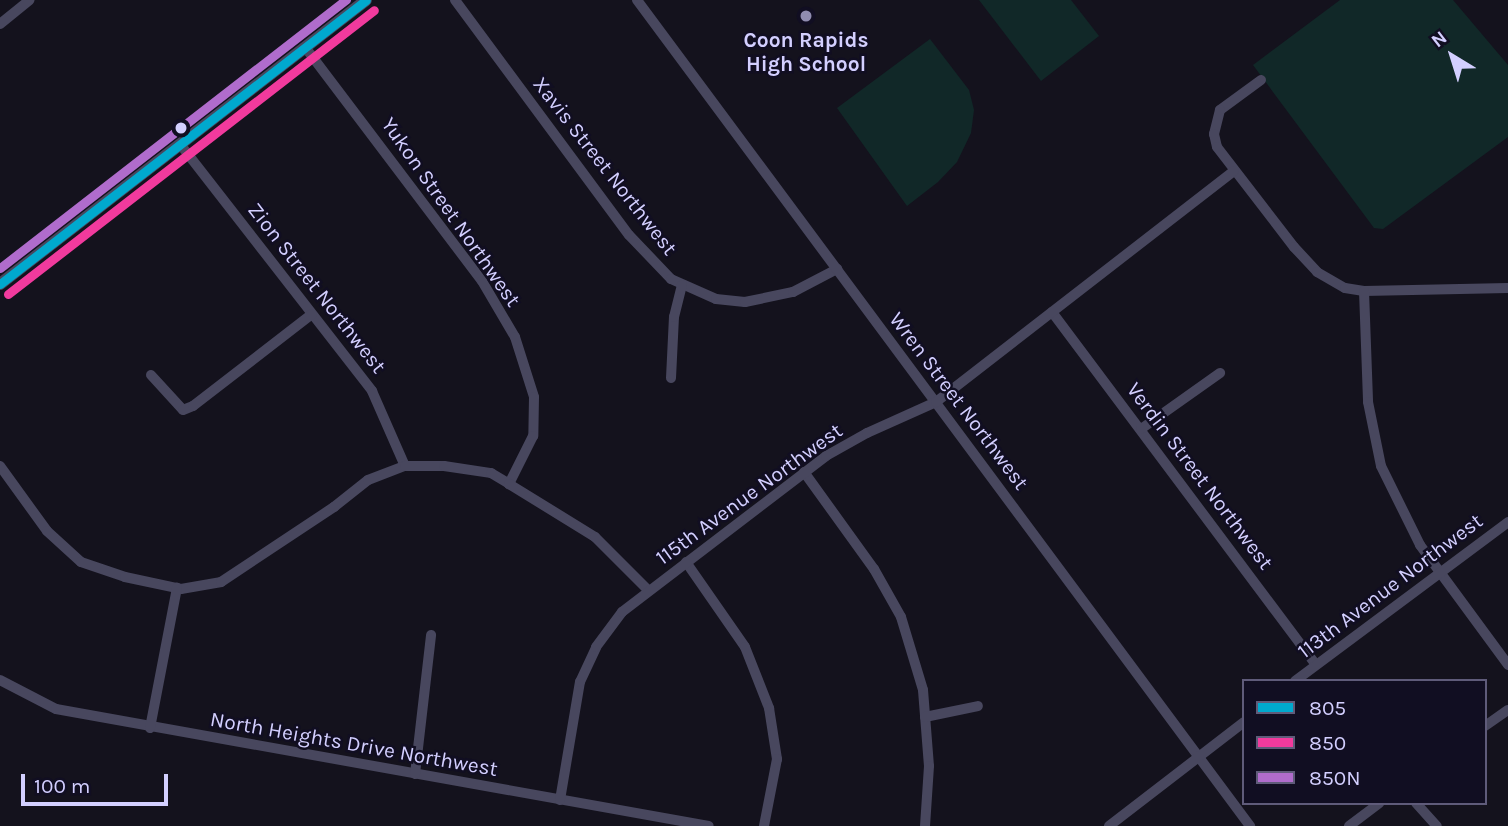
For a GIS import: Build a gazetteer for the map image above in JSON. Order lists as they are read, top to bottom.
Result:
{
  "streets": {
    "street": [
      "Xavis Street Northwest",
      "Yukon Street Northwest",
      "Zion Street Northwest",
      "Wren Street Northwest",
      "Verdin Street Northwest",
      "115th Avenue Northwest",
      "113th Avenue Northwest",
      "North Heights Drive Northwest"
    ]
  },
  "crossings": [
    ["Xavis Street Northwest", "Wren Street Northwest"],
    ["Wren Street Northwest", "115th Avenue Northwest"],
    ["Verdin Street Northwest", "115th Avenue Northwest"],
    ["Verdin Street Northwest", "113th Avenue Northwest"],
    ["115th Avenue Northwest", "North Heights Drive Northwest"]
  ],
  "places": ["Coon Rapids High School"],
  "lines": ["transit line 805", "transit line 850N", "transit line 850"],
  "legend": ["805", "850", "850N"],
  "scale_bar": "100 m",
  "north": "top left"
}
